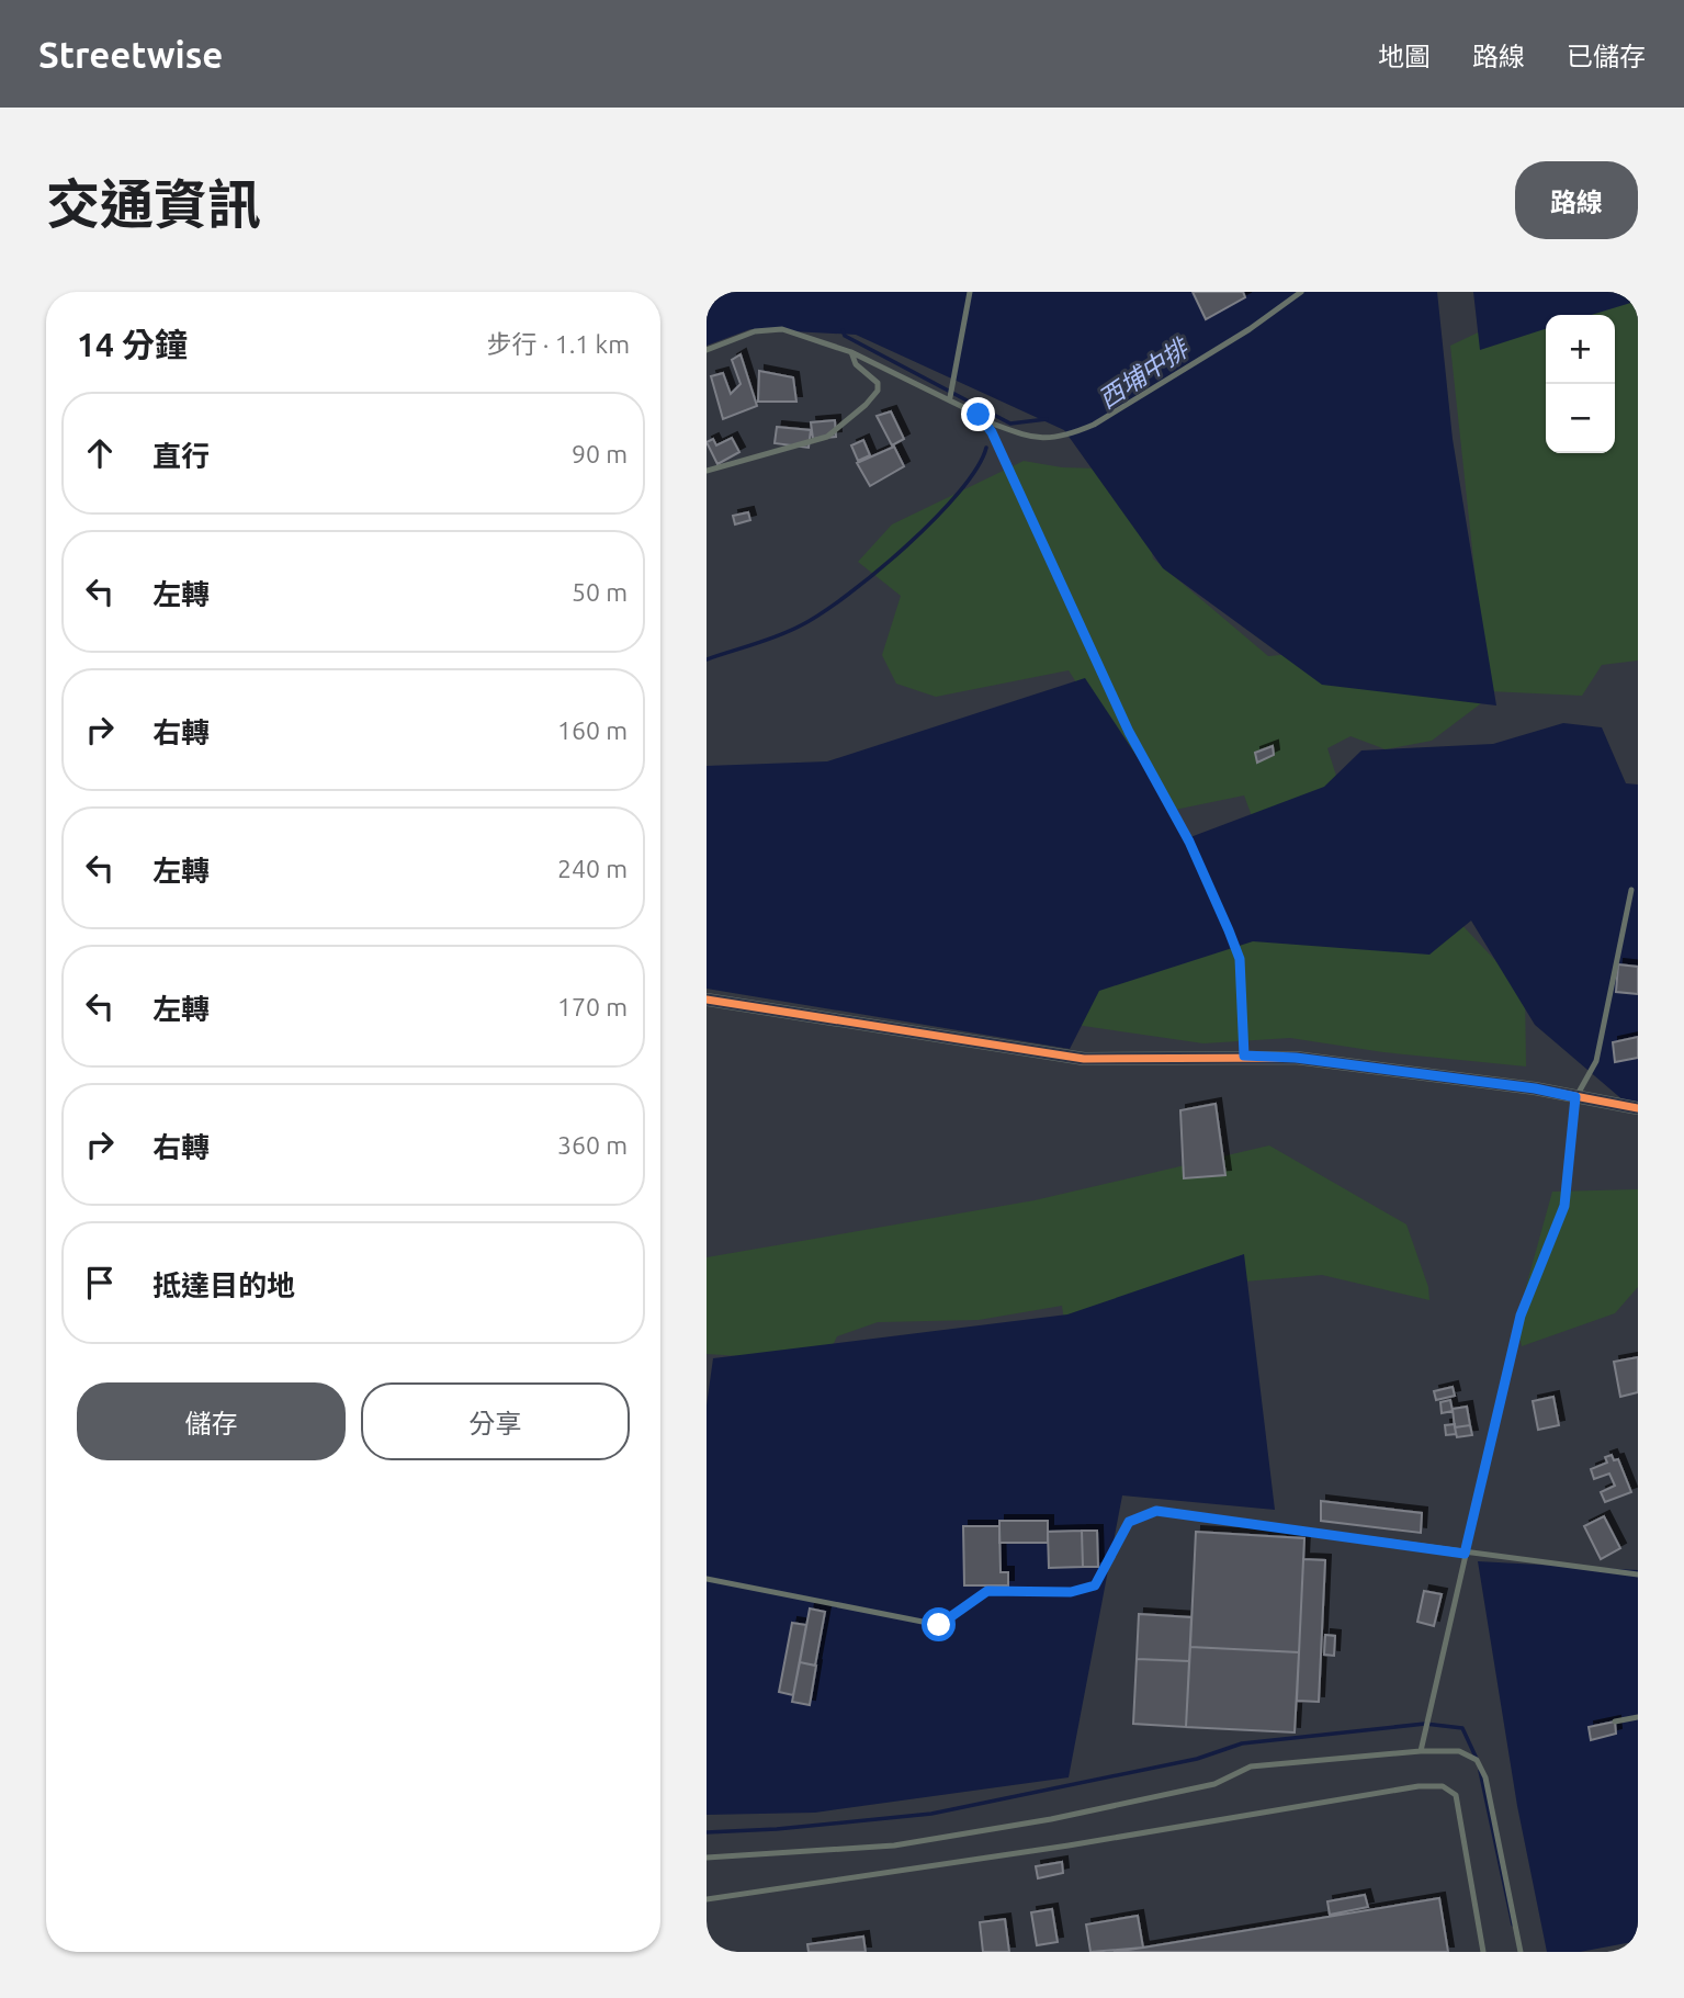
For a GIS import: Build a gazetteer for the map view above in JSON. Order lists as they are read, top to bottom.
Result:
{
  "water": ["西埔中排"],
  "page": {
    "header": "Streetwise",
    "nav": ["地圖", "路線", "已儲存"],
    "title": "交通資訊",
    "buttons": [
      "路線",
      ["儲存", "分享"]
    ],
    "heading": ["14 分鐘", "步行 · 1.1 km"],
    "map_buttons": ["+", "−"],
    "list": [
      ["直行", "90 m"],
      ["左轉", "50 m"],
      ["右轉", "160 m"],
      ["左轉", "240 m"],
      ["左轉", "170 m"],
      ["右轉", "360 m"],
      "抵達目的地"
    ]
  }
}
